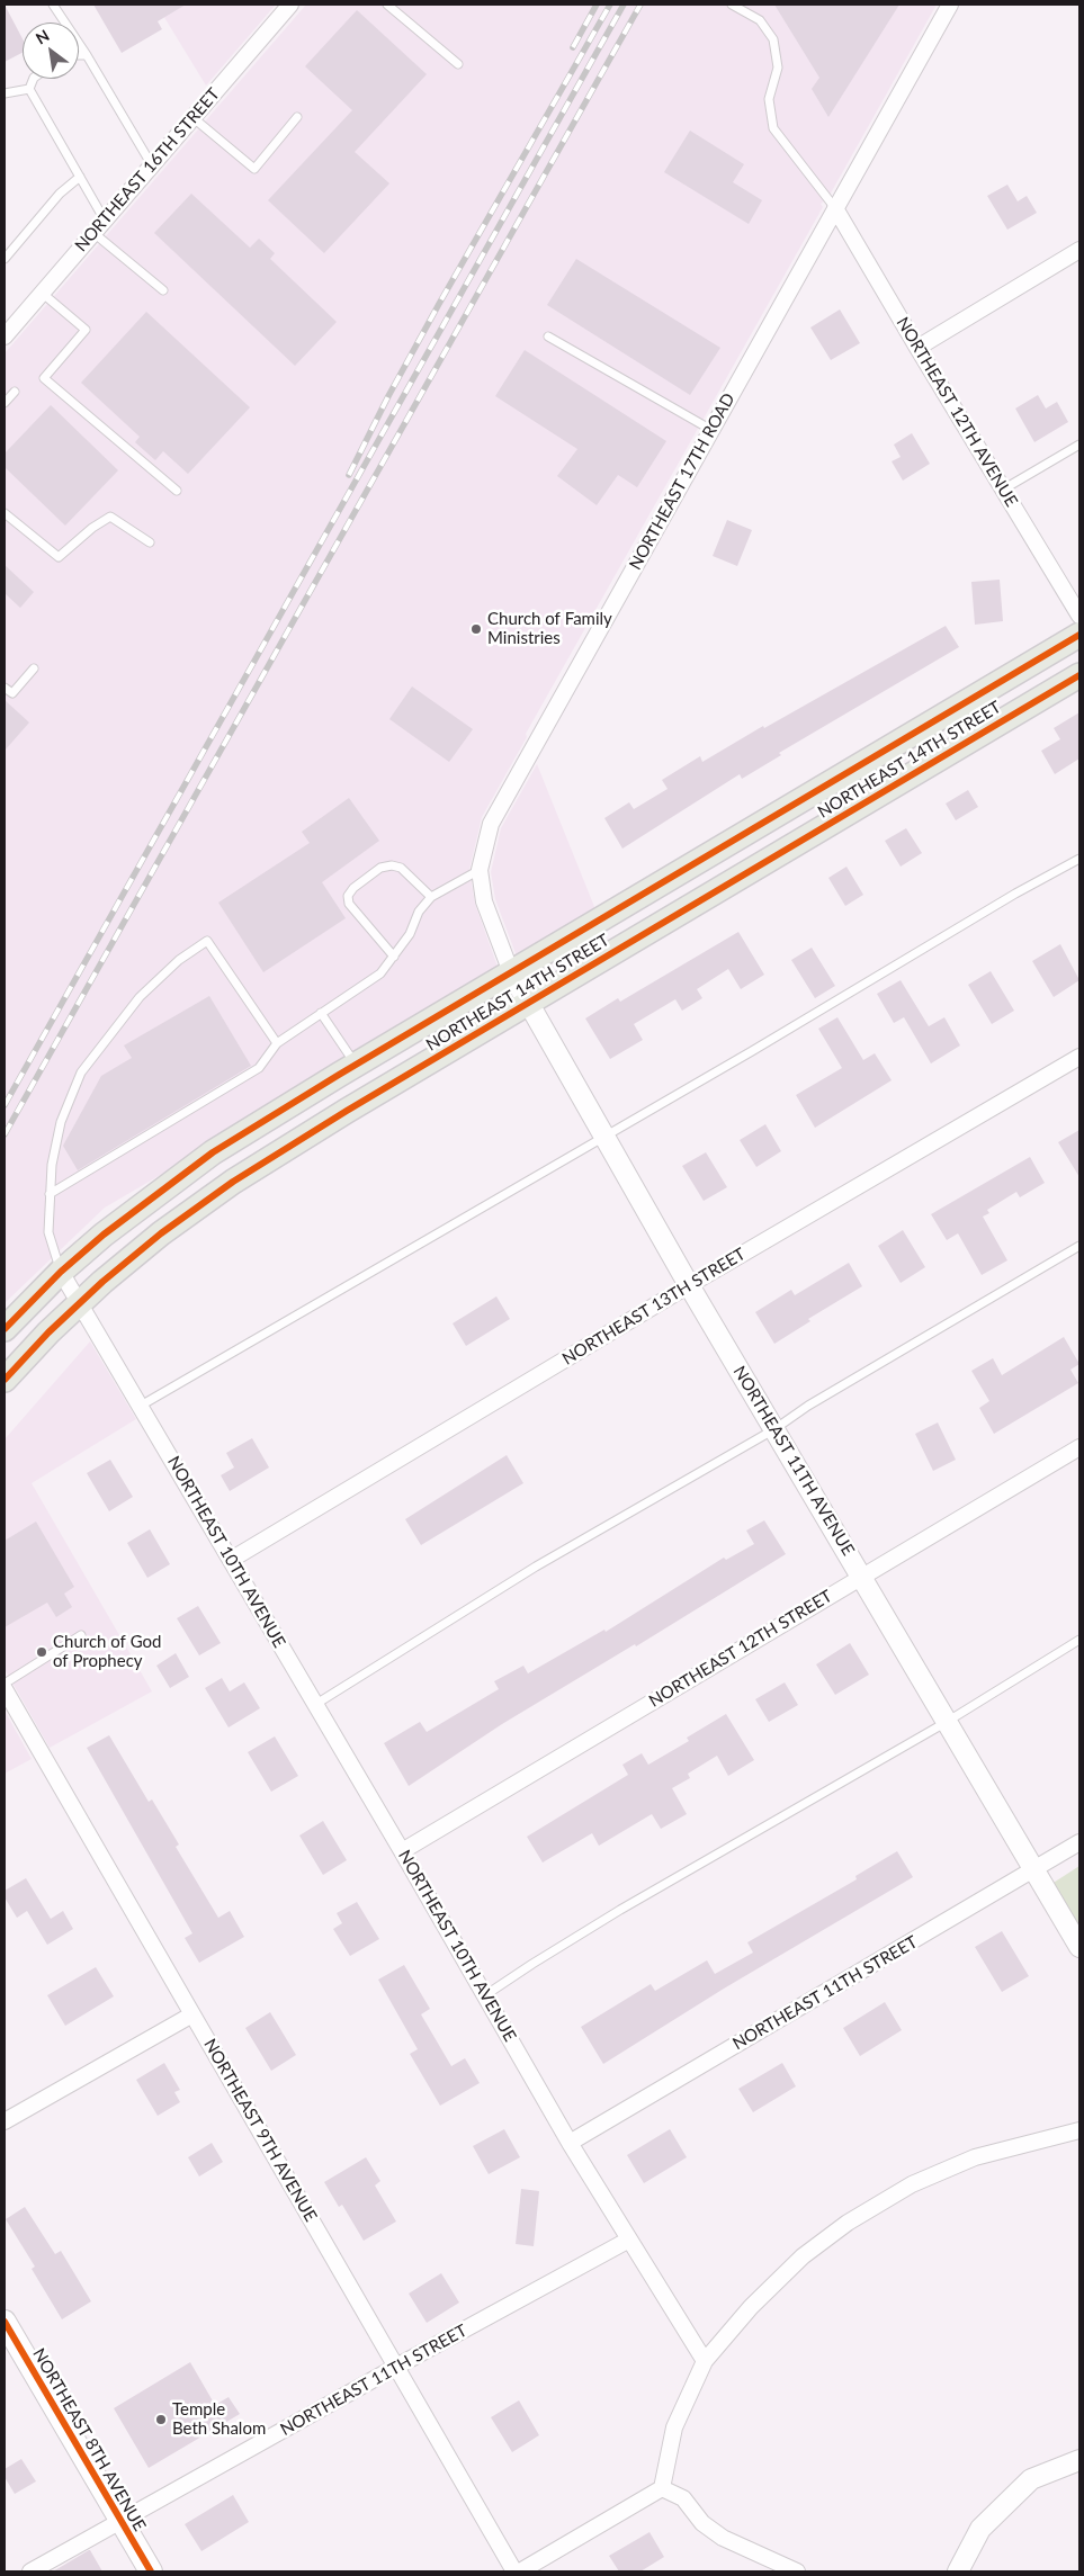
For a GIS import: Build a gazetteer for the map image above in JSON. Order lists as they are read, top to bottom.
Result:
{
  "streets": {
    "main road": ["NORTHEAST 14TH STREET", "NORTHEAST 8TH AVENUE"],
    "street": [
      "NORTHEAST 16TH STREET",
      "NORTHEAST 12TH AVENUE",
      "NORTHEAST 17TH ROAD",
      "NORTHEAST 13TH STREET",
      "NORTHEAST 11TH AVENUE",
      "NORTHEAST 10TH AVENUE",
      "NORTHEAST 12TH STREET",
      "NORTHEAST 11TH STREET",
      "NORTHEAST 9TH AVENUE"
    ]
  },
  "crossings": [
    ["NORTHEAST 12TH AVENUE", "NORTHEAST 17TH ROAD"],
    ["NORTHEAST 17TH ROAD", "NORTHEAST 14TH STREET"],
    ["NORTHEAST 17TH ROAD", "NORTHEAST 11TH AVENUE"],
    ["NORTHEAST 14TH STREET", "NORTHEAST 11TH AVENUE"],
    ["NORTHEAST 14TH STREET", "NORTHEAST 10TH AVENUE"],
    ["NORTHEAST 13TH STREET", "NORTHEAST 11TH AVENUE"],
    ["NORTHEAST 13TH STREET", "NORTHEAST 10TH AVENUE"],
    ["NORTHEAST 11TH AVENUE", "NORTHEAST 12TH STREET"],
    ["NORTHEAST 11TH AVENUE", "NORTHEAST 11TH STREET"],
    ["NORTHEAST 10TH AVENUE", "NORTHEAST 12TH STREET"],
    ["NORTHEAST 10TH AVENUE", "NORTHEAST 11TH STREET"],
    ["NORTHEAST 11TH STREET", "NORTHEAST 9TH AVENUE"],
    ["NORTHEAST 11TH STREET", "NORTHEAST 8TH AVENUE"]
  ],
  "places": ["Church of Family Ministries", "Church of God of Prophecy", "Temple Beth Shalom"],
  "north": "top left"
}
